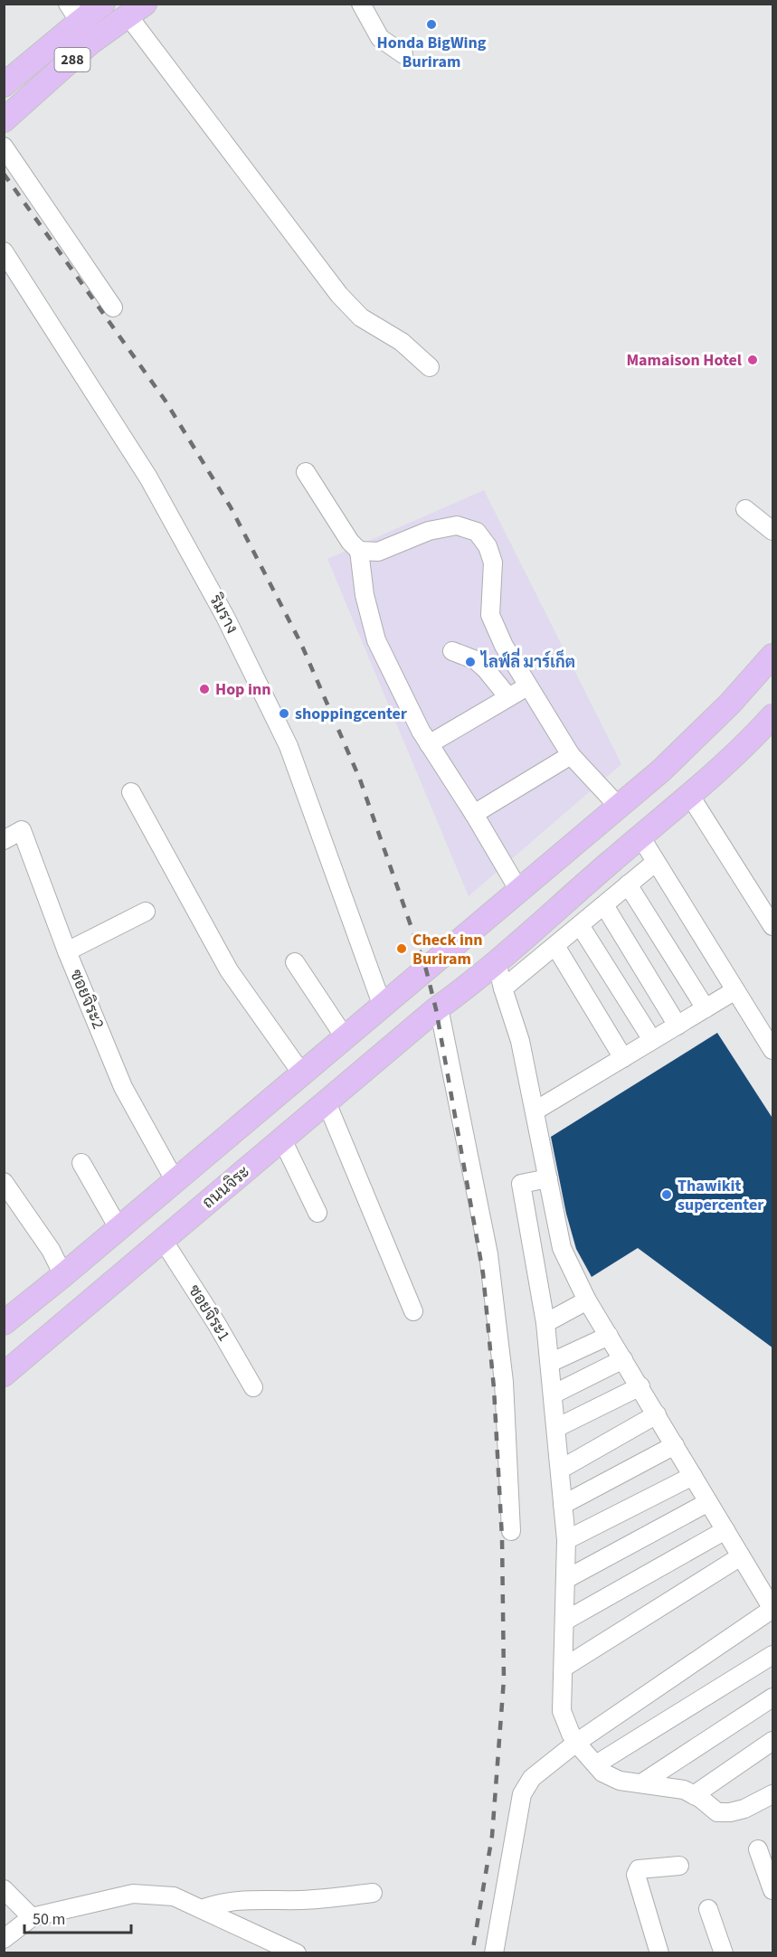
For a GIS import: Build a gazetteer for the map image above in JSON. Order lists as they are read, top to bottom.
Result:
{
  "streets": {
    "main road": ["288", "ถนนจิระ"],
    "street": ["ริมราง", "ซอยจิระ2", "ซอยจิระ1"]
  },
  "crossings": [
    ["ถนนจิระ", "ซอยจิระ1"]
  ],
  "places": [
    "Honda BigWing Buriram",
    "Mamaison Hotel",
    "ไลฟ์ลี่ มาร์เก็ต",
    "Hop inn",
    "shoppingcenter",
    "Check inn Buriram",
    "Thawikit supercenter"
  ],
  "scale_bar": "50 m"
}
